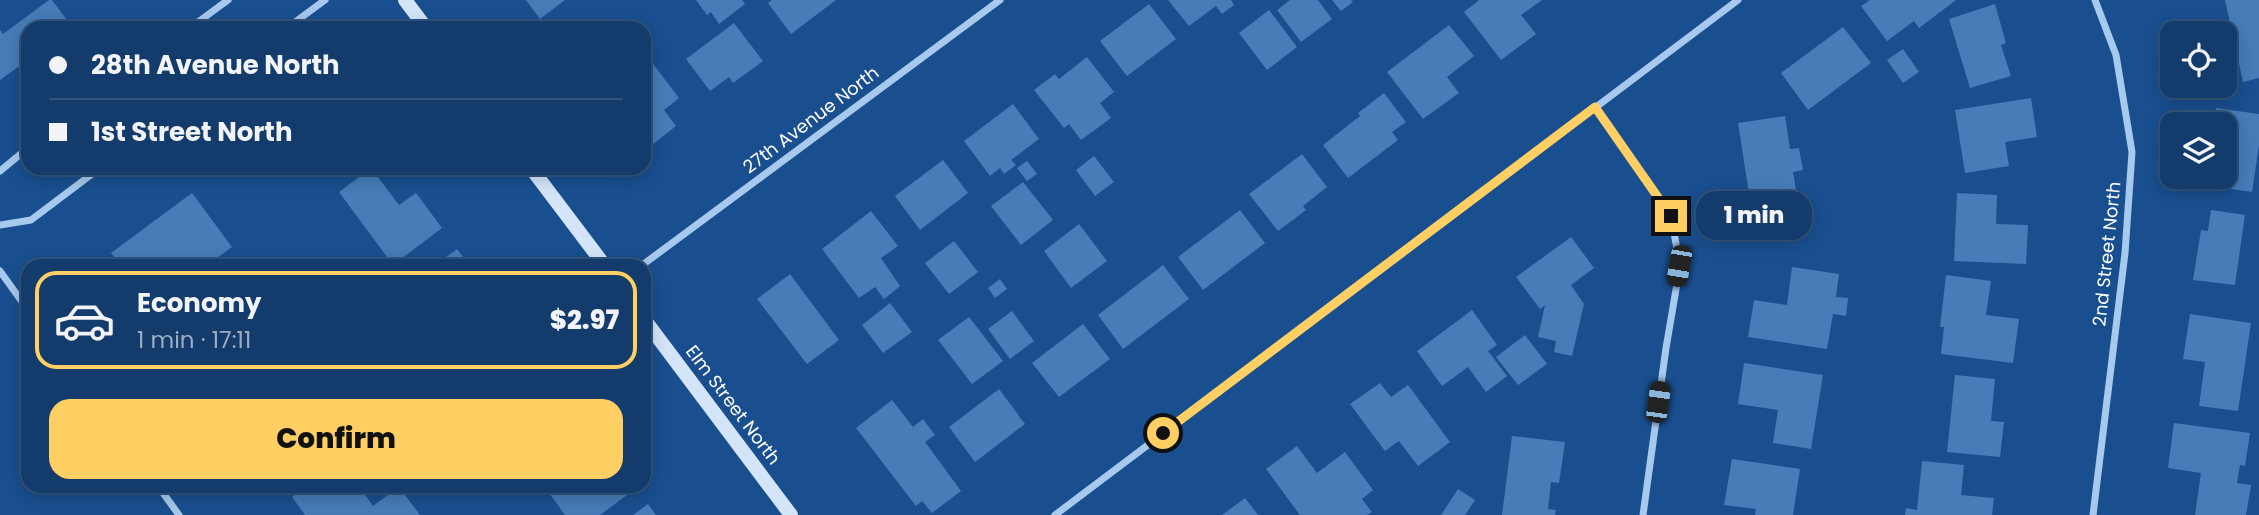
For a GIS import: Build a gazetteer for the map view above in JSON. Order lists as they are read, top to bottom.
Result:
{
  "streets": {
    "street": ["27th Avenue North", "2nd Street North", "Elm Street North"]
  },
  "page": {
    "banner": ["28th Avenue North", "1st Street North"],
    "bubble": "1 min",
    "list": [
      {
        "name": "Economy",
        "note": "1 min · 17:11",
        "value": "$2.97"
      }
    ],
    "buttons": "Confirm"
  }
}
